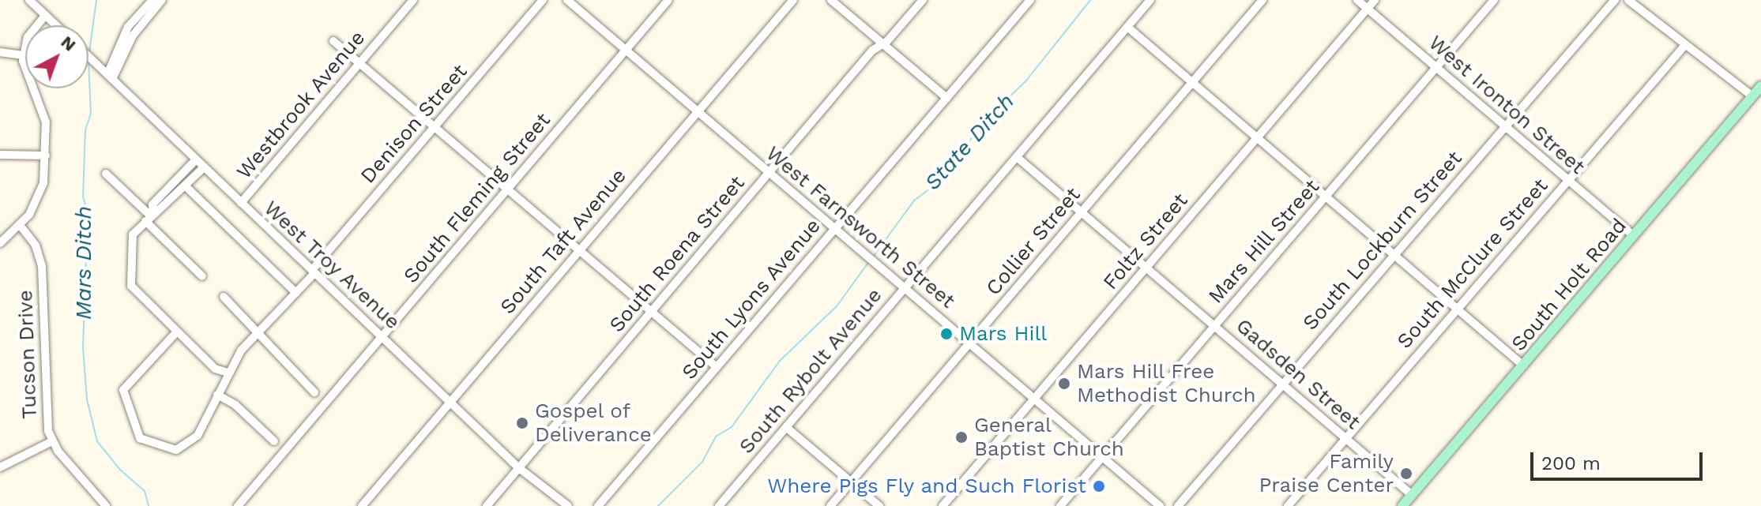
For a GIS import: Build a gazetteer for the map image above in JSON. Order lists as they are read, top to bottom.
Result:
{
  "streets": {
    "main road": ["South Holt Road"],
    "street": [
      "Westbrook Avenue",
      "West Ironton Street",
      "Denison Street",
      "South Fleming Street",
      "West Farnsworth Street",
      "South Lockburn Street",
      "South Taft Avenue",
      "Collier Street",
      "Foltz Street",
      "Mars Hill Street",
      "South Roena Street",
      "South McClure Street",
      "West Troy Avenue",
      "South Lyons Avenue",
      "Tucson Drive",
      "South Rybolt Avenue",
      "Gadsden Street"
    ]
  },
  "crossings": [
    ["Westbrook Avenue", "West Troy Avenue"],
    ["West Ironton Street", "South Lockburn Street"],
    ["West Ironton Street", "Foltz Street"],
    ["West Ironton Street", "Mars Hill Street"],
    ["West Ironton Street", "South McClure Street"],
    ["West Ironton Street", "South Holt Road"],
    ["Denison Street", "West Troy Avenue"],
    ["South Fleming Street", "West Farnsworth Street"],
    ["South Fleming Street", "West Troy Avenue"],
    ["West Farnsworth Street", "South Taft Avenue"],
    ["West Farnsworth Street", "Collier Street"],
    ["West Farnsworth Street", "Foltz Street"],
    ["West Farnsworth Street", "Mars Hill Street"],
    ["West Farnsworth Street", "South Roena Street"],
    ["West Farnsworth Street", "South Lyons Avenue"],
    ["West Farnsworth Street", "South Rybolt Avenue"],
    ["South Lockburn Street", "Gadsden Street"],
    ["South Taft Avenue", "West Troy Avenue"],
    ["Collier Street", "Gadsden Street"],
    ["Foltz Street", "Gadsden Street"],
    ["Mars Hill Street", "Gadsden Street"],
    ["South Roena Street", "West Troy Avenue"],
    ["South McClure Street", "Gadsden Street"],
    ["South Holt Road", "Gadsden Street"],
    ["South Rybolt Avenue", "Gadsden Street"]
  ],
  "water": ["State Ditch", "Mars Ditch"],
  "places": [
    "Mars Hill",
    "Mars Hill Free Methodist Church",
    "Gospel of Deliverance",
    "General Baptist Church",
    "Family Praise Center",
    "Where Pigs Fly and Such Florist"
  ],
  "scale_bar": "200 m",
  "north": "top right"
}
